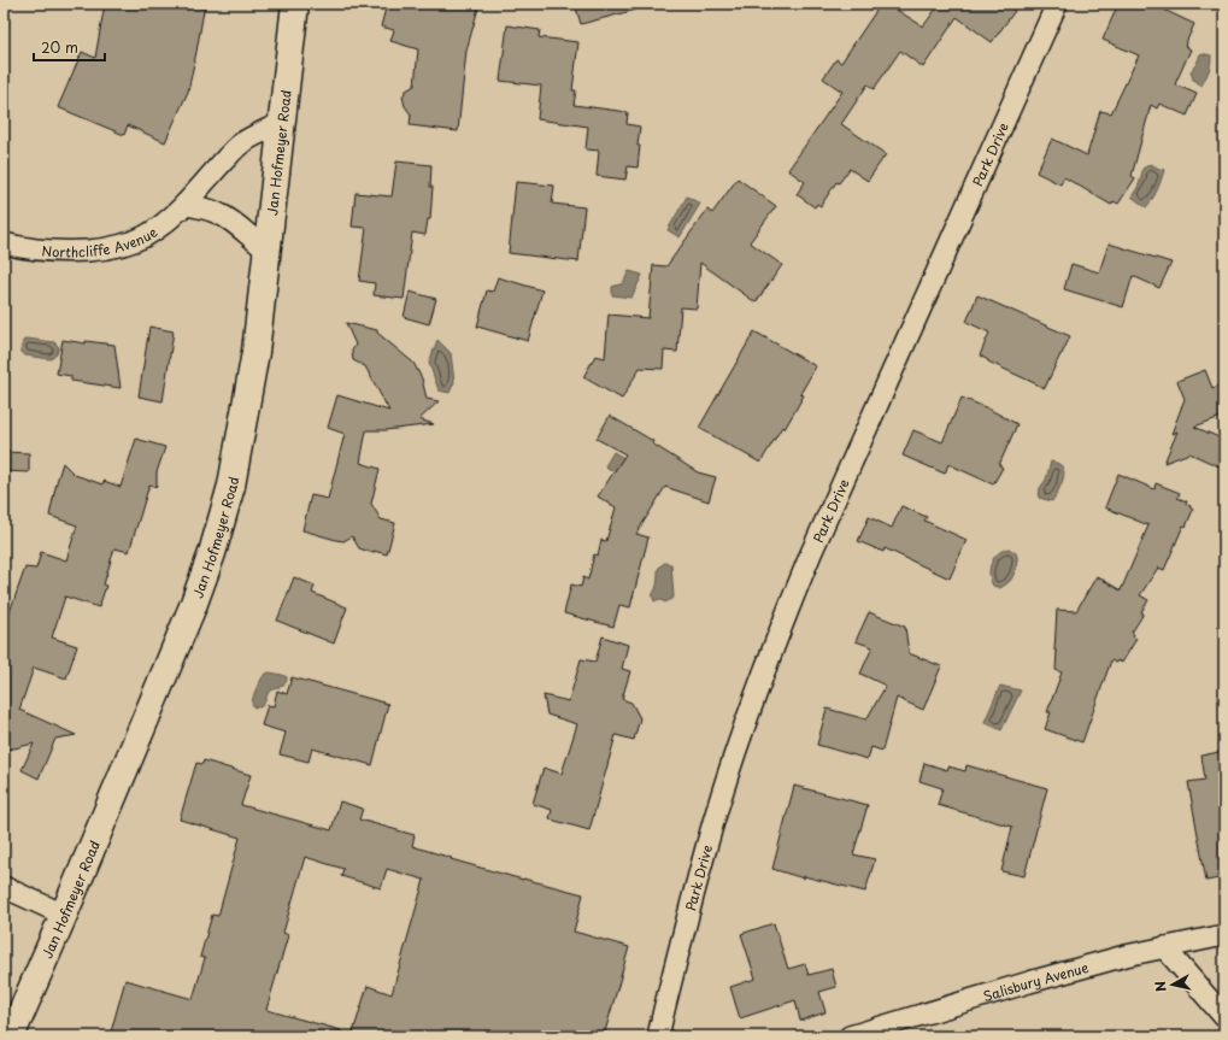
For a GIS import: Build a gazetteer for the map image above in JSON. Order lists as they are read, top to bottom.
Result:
{
  "streets": {
    "street": [
      "Jan Hofmeyer Road",
      "Park Drive",
      "Northcliffe Avenue",
      "Salisbury Avenue"
    ]
  },
  "crossings": [
    ["Jan Hofmeyer Road", "Northcliffe Avenue"]
  ],
  "scale_bar": "20 m",
  "north": "left"
}
